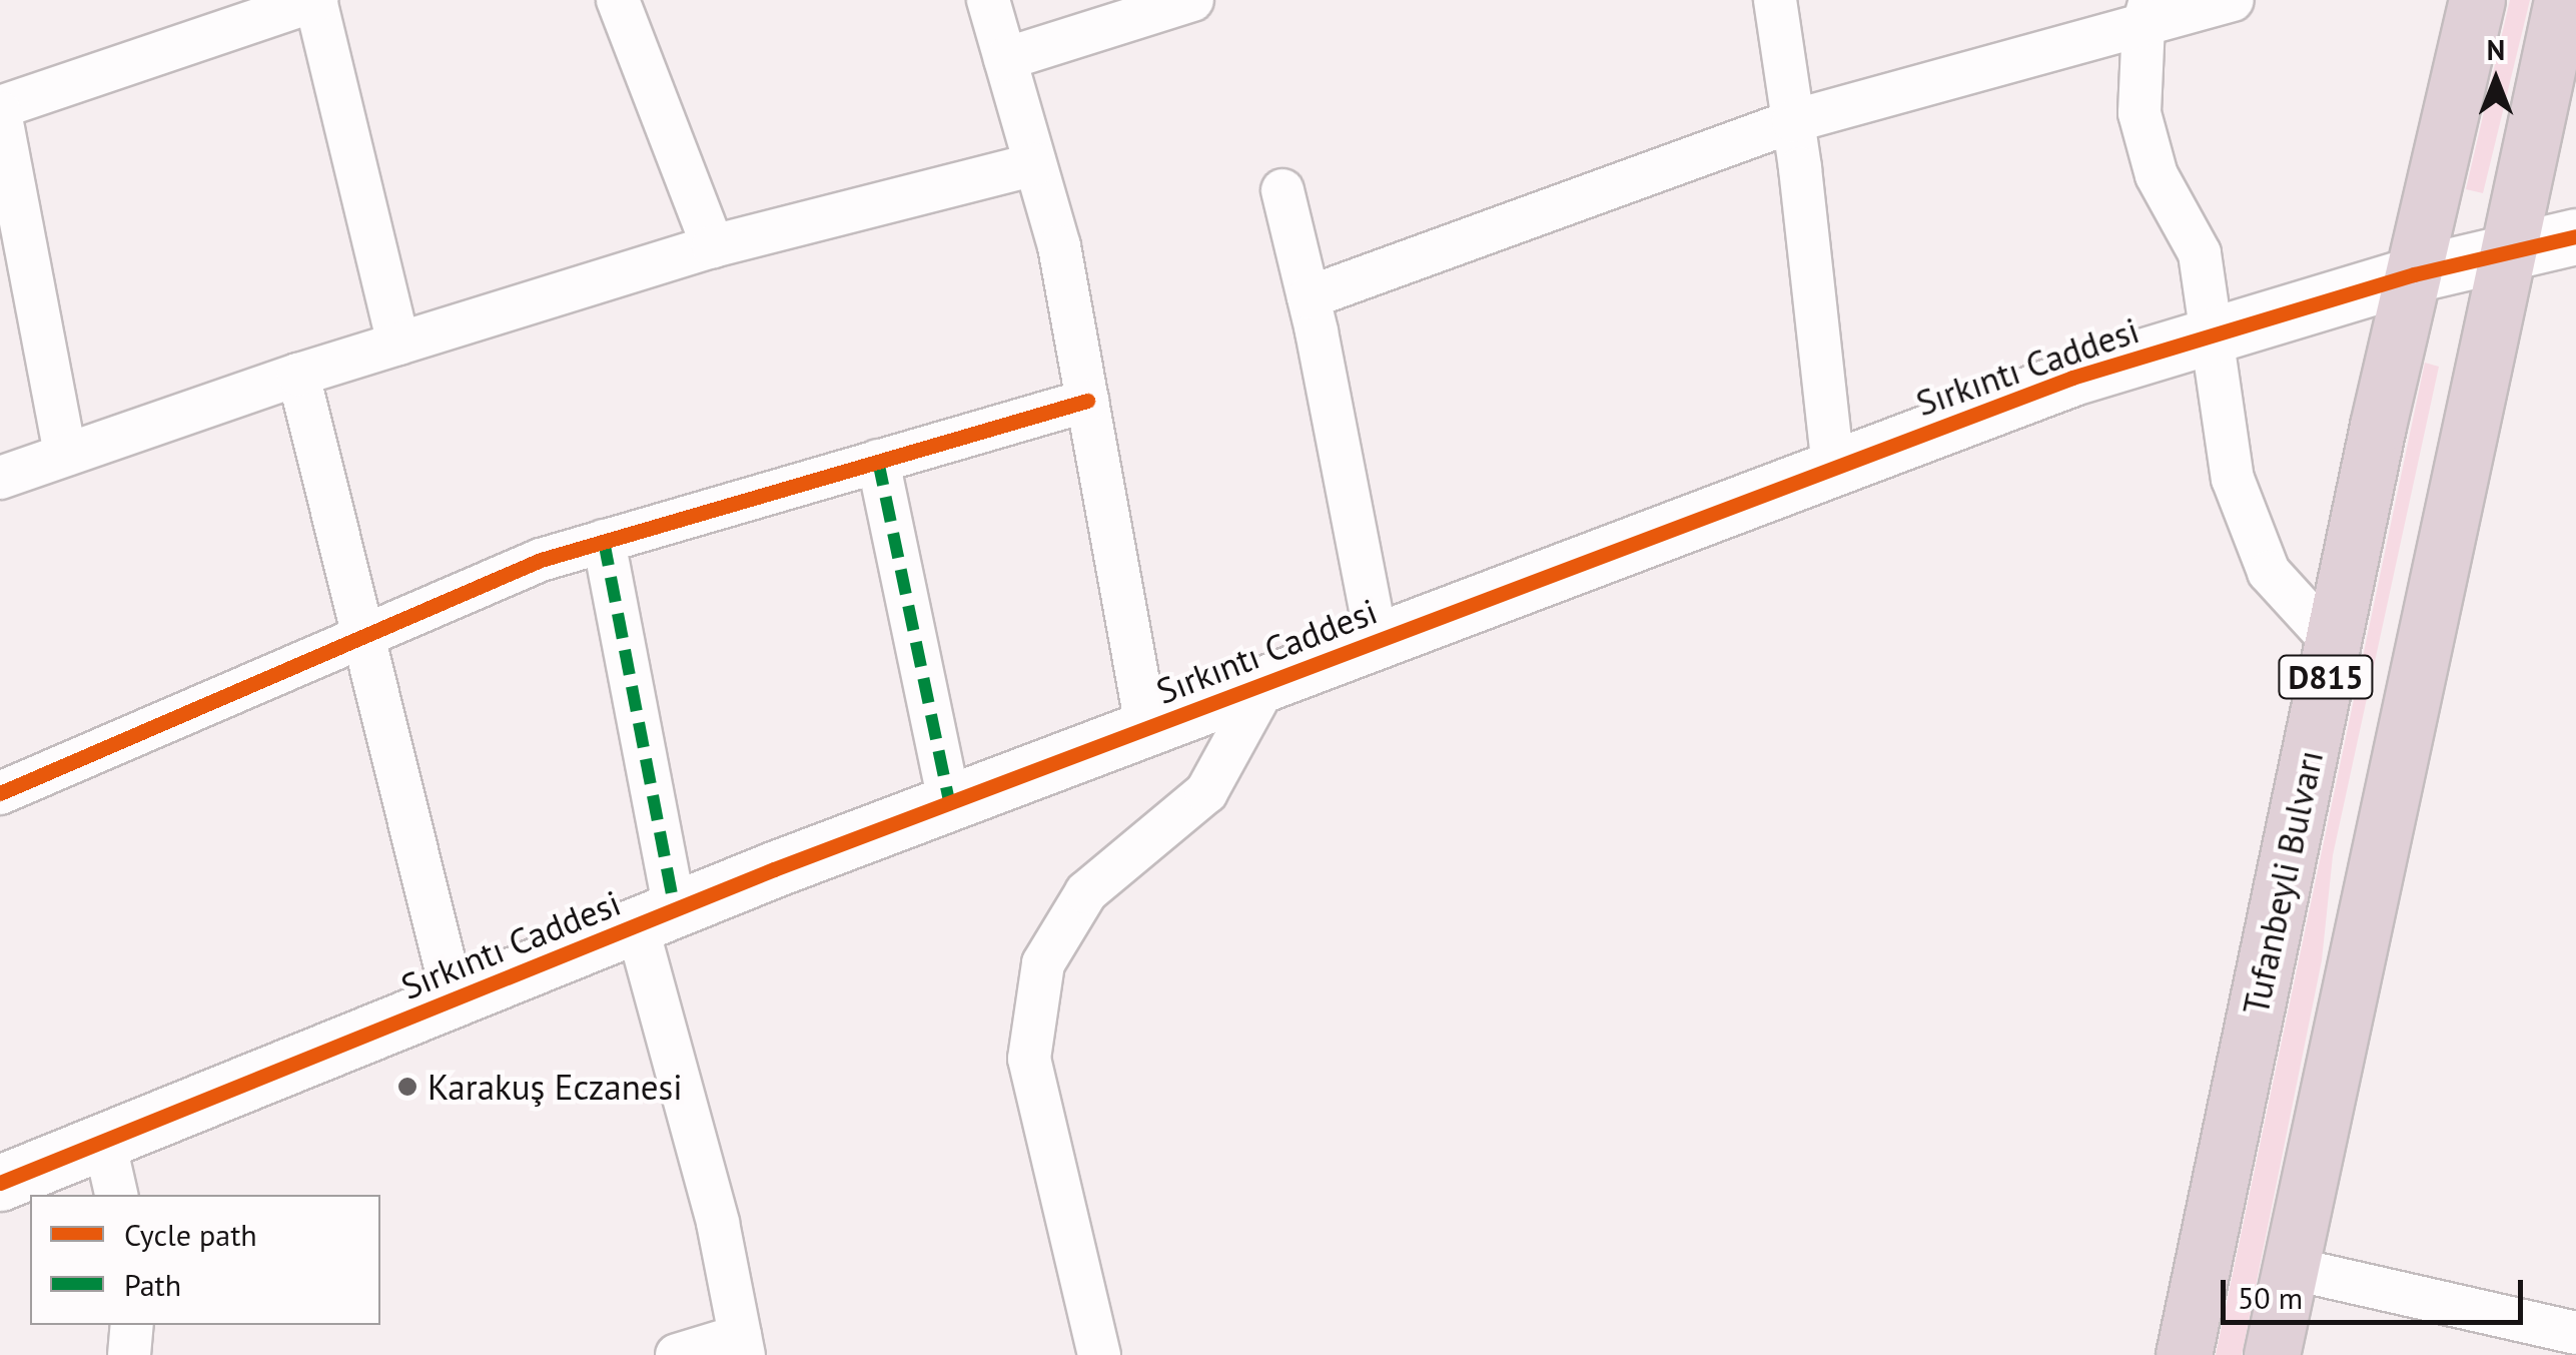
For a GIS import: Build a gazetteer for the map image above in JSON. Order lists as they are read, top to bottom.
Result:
{
  "streets": {
    "highway": ["D815", "Tufanbeyli Bulvarı"],
    "street": ["Sırkıntı Caddesi"]
  },
  "crossings": [
    ["Sırkıntı Caddesi", "D815"],
    ["Sırkıntı Caddesi", "Tufanbeyli Bulvarı"]
  ],
  "places": ["Karakuş Eczanesi"],
  "legend": ["Cycle path", "Path"],
  "scale_bar": "50 m",
  "north": "top"
}
